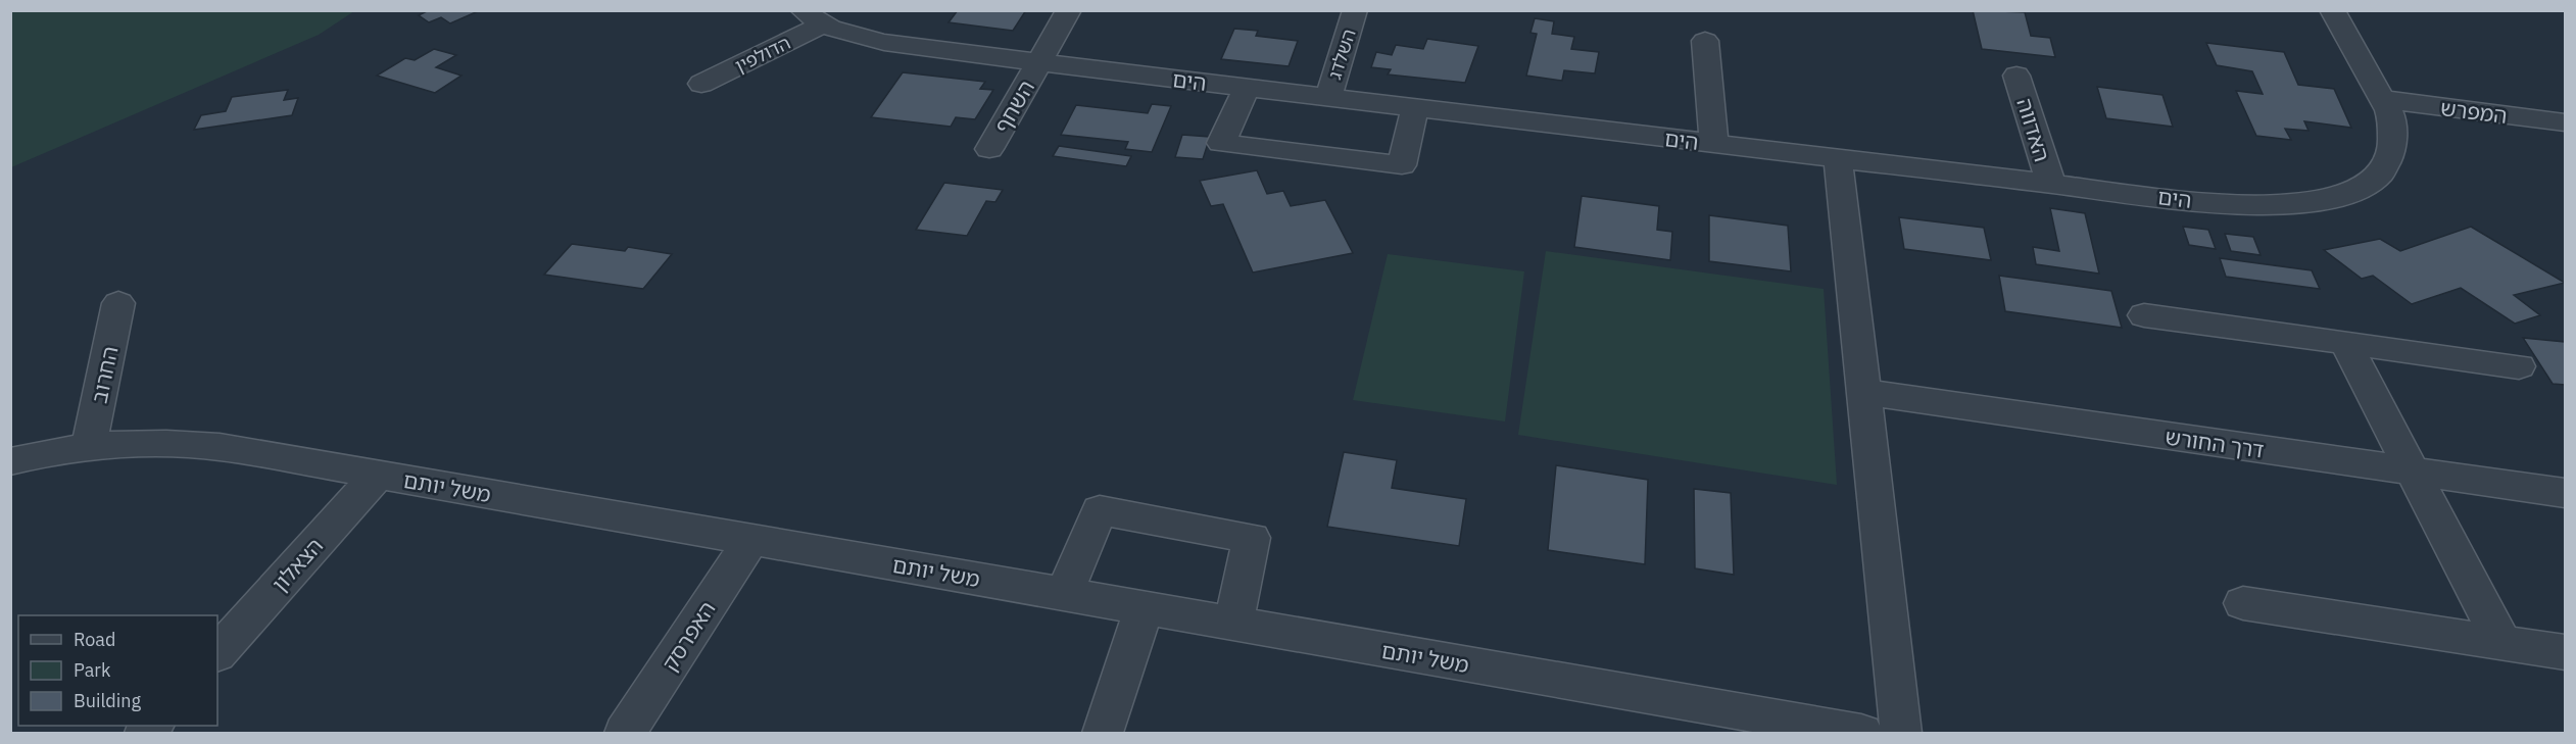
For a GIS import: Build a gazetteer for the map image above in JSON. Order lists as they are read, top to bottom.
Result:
{
  "streets": {
    "street": [
      "הדולפין",
      "השלדג",
      "הים",
      "השחף",
      "המפרש",
      "האדווה",
      "החרוב",
      "דרך החורש",
      "משל יותם",
      "הצאלון",
      "האפרסק"
    ]
  },
  "crossings": [
    ["הדולפין", "הים"],
    ["השלדג", "הים"],
    ["הים", "השחף"],
    ["הים", "המפרש"],
    ["הים", "האדווה"],
    ["החרוב", "משל יותם"],
    ["משל יותם", "הצאלון"],
    ["משל יותם", "האפרסק"]
  ],
  "legend": ["Road", "Park", "Building"]
}
